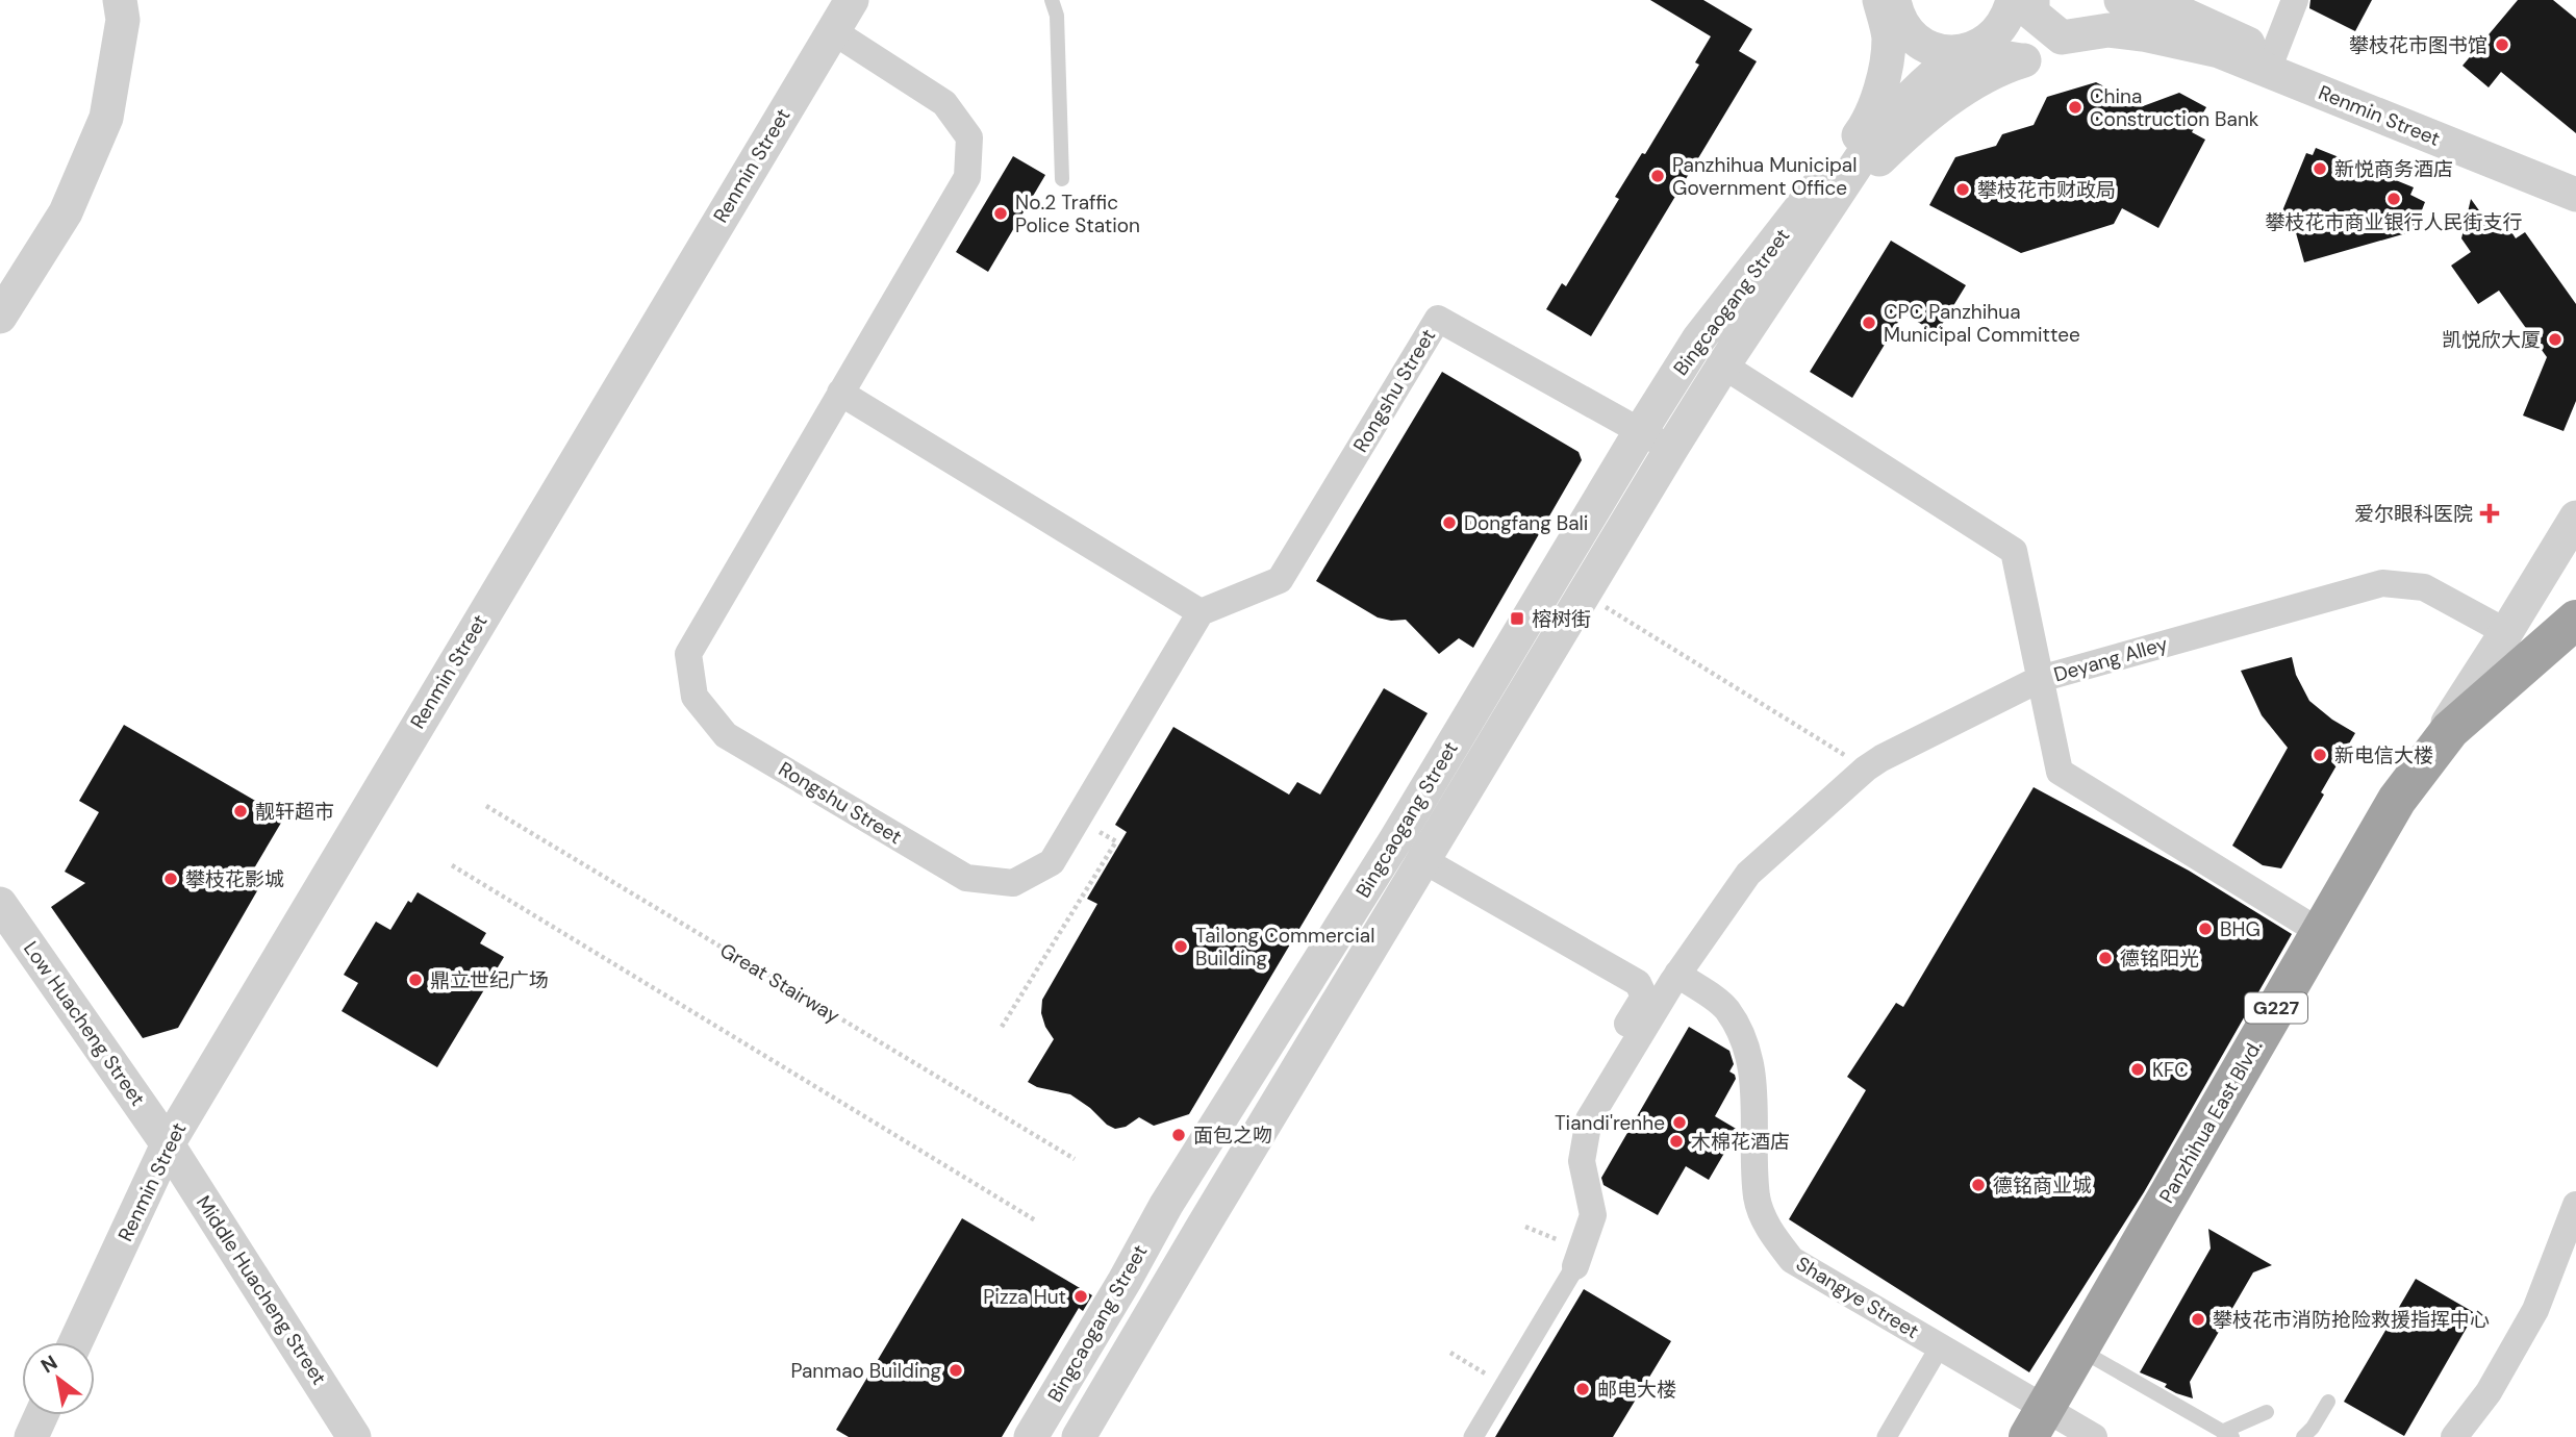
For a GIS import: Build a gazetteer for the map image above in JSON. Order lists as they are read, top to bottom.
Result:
{
  "streets": {
    "highway": ["G227", "Panzhihua East Blvd."],
    "street": [
      "Renmin Street",
      "Bingcaogang Street",
      "Rongshu Street",
      "Deyang Alley",
      "Low Huacheng Street",
      "Middle Huacheng Street",
      "Shangye Street"
    ],
    "path": ["Great Stairway"]
  },
  "crossings": [
    ["Renmin Street", "Rongshu Street"],
    ["Renmin Street", "Low Huacheng Street"],
    ["Renmin Street", "Middle Huacheng Street"],
    ["Bingcaogang Street", "Rongshu Street"],
    ["Bingcaogang Street", "Deyang Alley"],
    ["Low Huacheng Street", "Middle Huacheng Street"],
    ["Panzhihua East Blvd.", "Shangye Street"]
  ],
  "places": {
    "other": [
      "攀枝花市图书馆",
      "China Construction Bank",
      "新悦商务酒店",
      "Panzhihua Municipal Government Office",
      "攀枝花市财政局",
      "攀枝花市商业银行人民街支行",
      "No.2 Traffic Police Station",
      "CPC Panzhihua Municipal Committee",
      "凯悦欣大厦",
      "Dongfang Bali",
      "新电信大楼",
      "靓轩超市",
      "攀枝花影城",
      "BHG",
      "Tailong Commercial Building",
      "德铭阳光",
      "鼎立世纪广场",
      "KFC",
      "Tiandi'renhe",
      "面包之吻",
      "木棉花酒店",
      "德铭商业城",
      "Pizza Hut",
      "攀枝花市消防抢险救援指挥中心",
      "Panmao Building",
      "邮电大楼"
    ],
    "health": ["爱尔眼科医院"],
    "transit": ["榕树街"]
  },
  "north": "top left"
}
